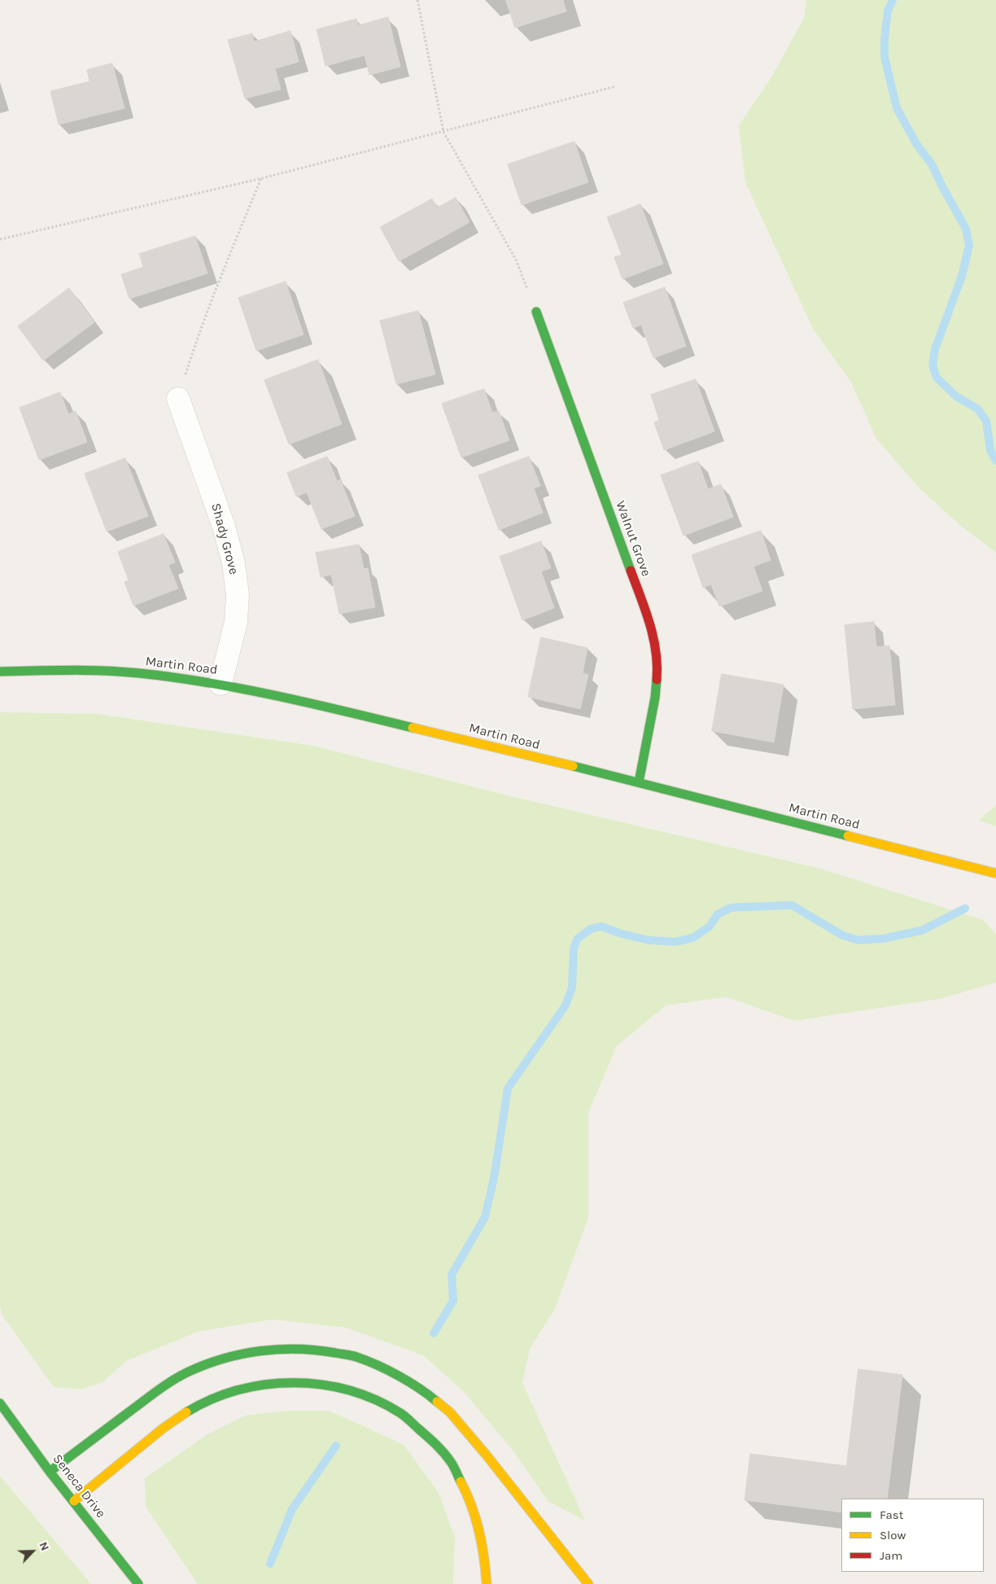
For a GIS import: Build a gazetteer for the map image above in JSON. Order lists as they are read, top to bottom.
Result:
{
  "streets": {
    "main road": ["Walnut Grove", "Martin Road", "Seneca Drive"],
    "street": ["Shady Grove"]
  },
  "crossings": [
    ["Shady Grove", "Martin Road"],
    ["Walnut Grove", "Martin Road"]
  ],
  "legend": ["Fast", "Slow", "Jam"],
  "north": "top right"
}
